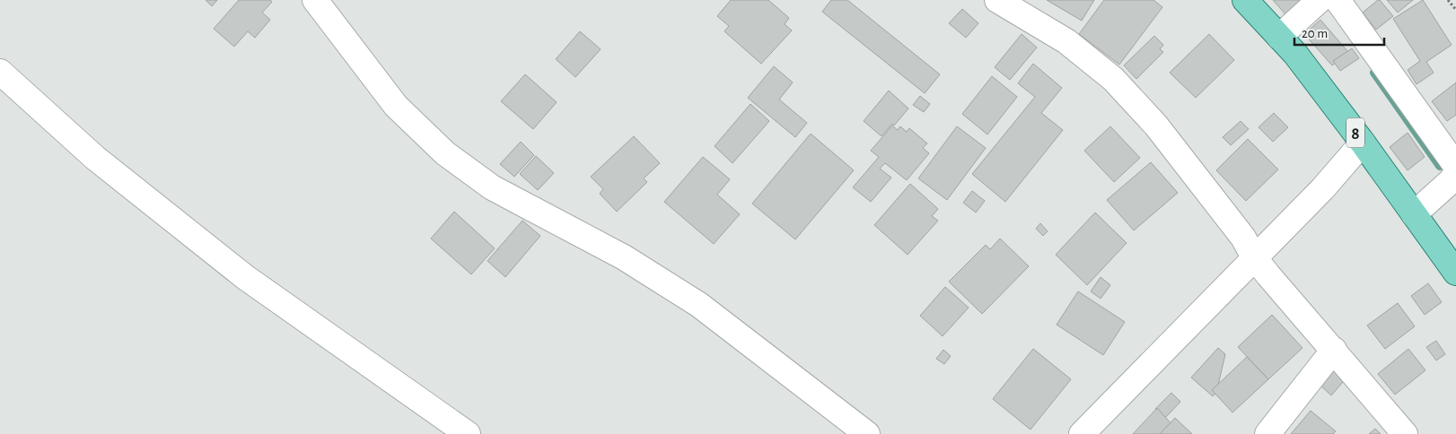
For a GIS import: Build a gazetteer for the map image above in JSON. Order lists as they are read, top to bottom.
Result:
{
  "streets": {
    "main road": ["8"]
  },
  "scale_bar": "20 m"
}
